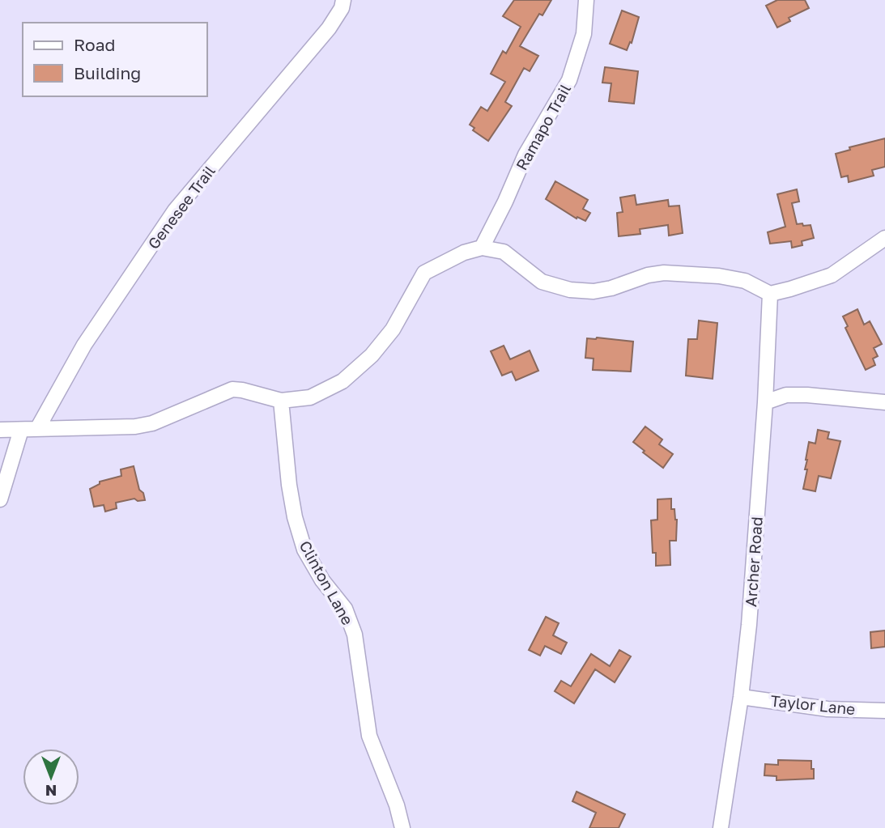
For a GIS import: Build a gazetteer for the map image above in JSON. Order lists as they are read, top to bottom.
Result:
{
  "streets": {
    "street": [
      "Ramapo Trail",
      "Genesee Trail",
      "Archer Road",
      "Clinton Lane",
      "Taylor Lane"
    ]
  },
  "crossings": [
    ["Archer Road", "Taylor Lane"]
  ],
  "legend": ["Road", "Building"],
  "north": "bottom"
}
